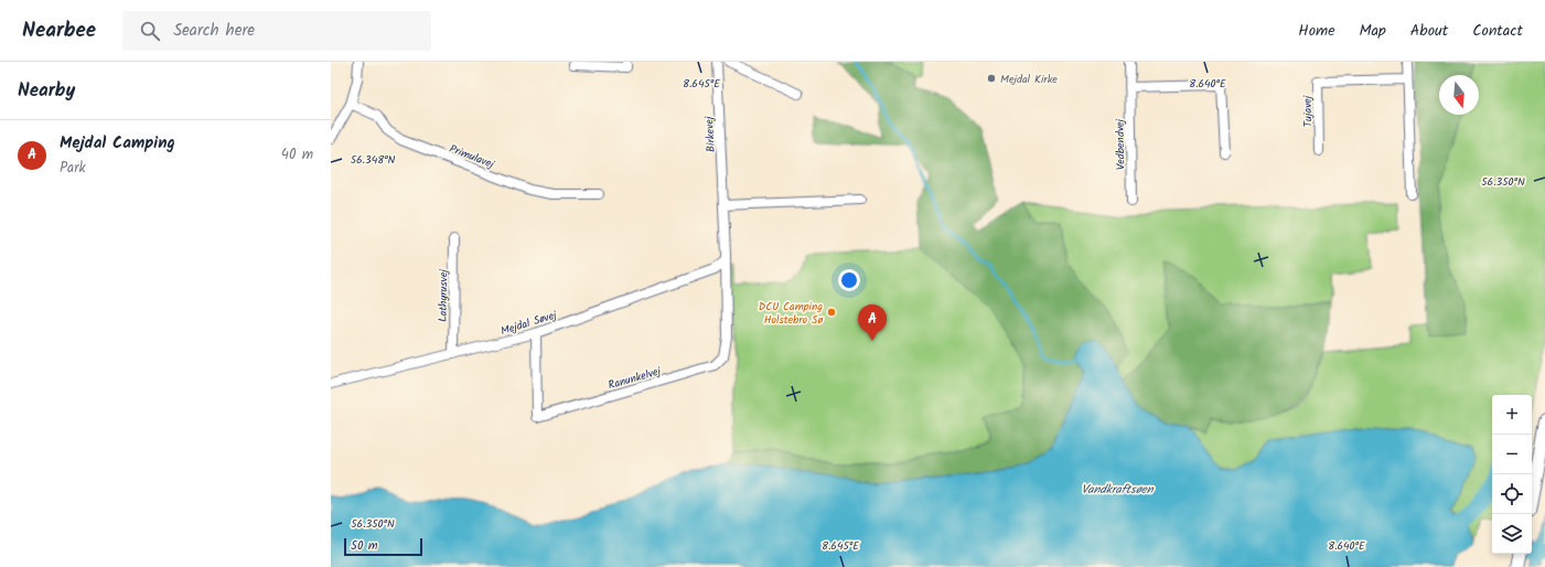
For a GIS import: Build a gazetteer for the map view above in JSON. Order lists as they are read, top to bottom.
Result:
{
  "streets": {
    "street": [
      "Tujavej",
      "Birkevej",
      "Vedbendvej",
      "Primulavej",
      "Lathyrusvej",
      "Mejdal Søvej",
      "Ranunkelvej"
    ]
  },
  "crossings": [
    ["Birkevej", "Mejdal Søvej"],
    ["Birkevej", "Ranunkelvej"],
    ["Lathyrusvej", "Mejdal Søvej"],
    ["Mejdal Søvej", "Ranunkelvej"]
  ],
  "water": ["Vandkraftsøen"],
  "places": ["Mejdal Kirke", "DCU Camping Holstebro Sø"],
  "scale_bar": "50 m",
  "north": "bottom",
  "page": {
    "header": "Nearbee",
    "search": "Search here",
    "nav": [
      "Home",
      "Map",
      "About",
      "Contact"
    ],
    "heading": "Nearby",
    "list": [
      {
        "mark": "A",
        "name": "Mejdal Camping",
        "note": "Park",
        "value": "40 m"
      }
    ],
    "pins": "A",
    "map_buttons": ["+", "−"],
    "scale": "50 m"
  },
  "coordinates": [
    "8.645°E",
    "8.640°E",
    "56.348°N",
    "56.350°N"
  ]
}
